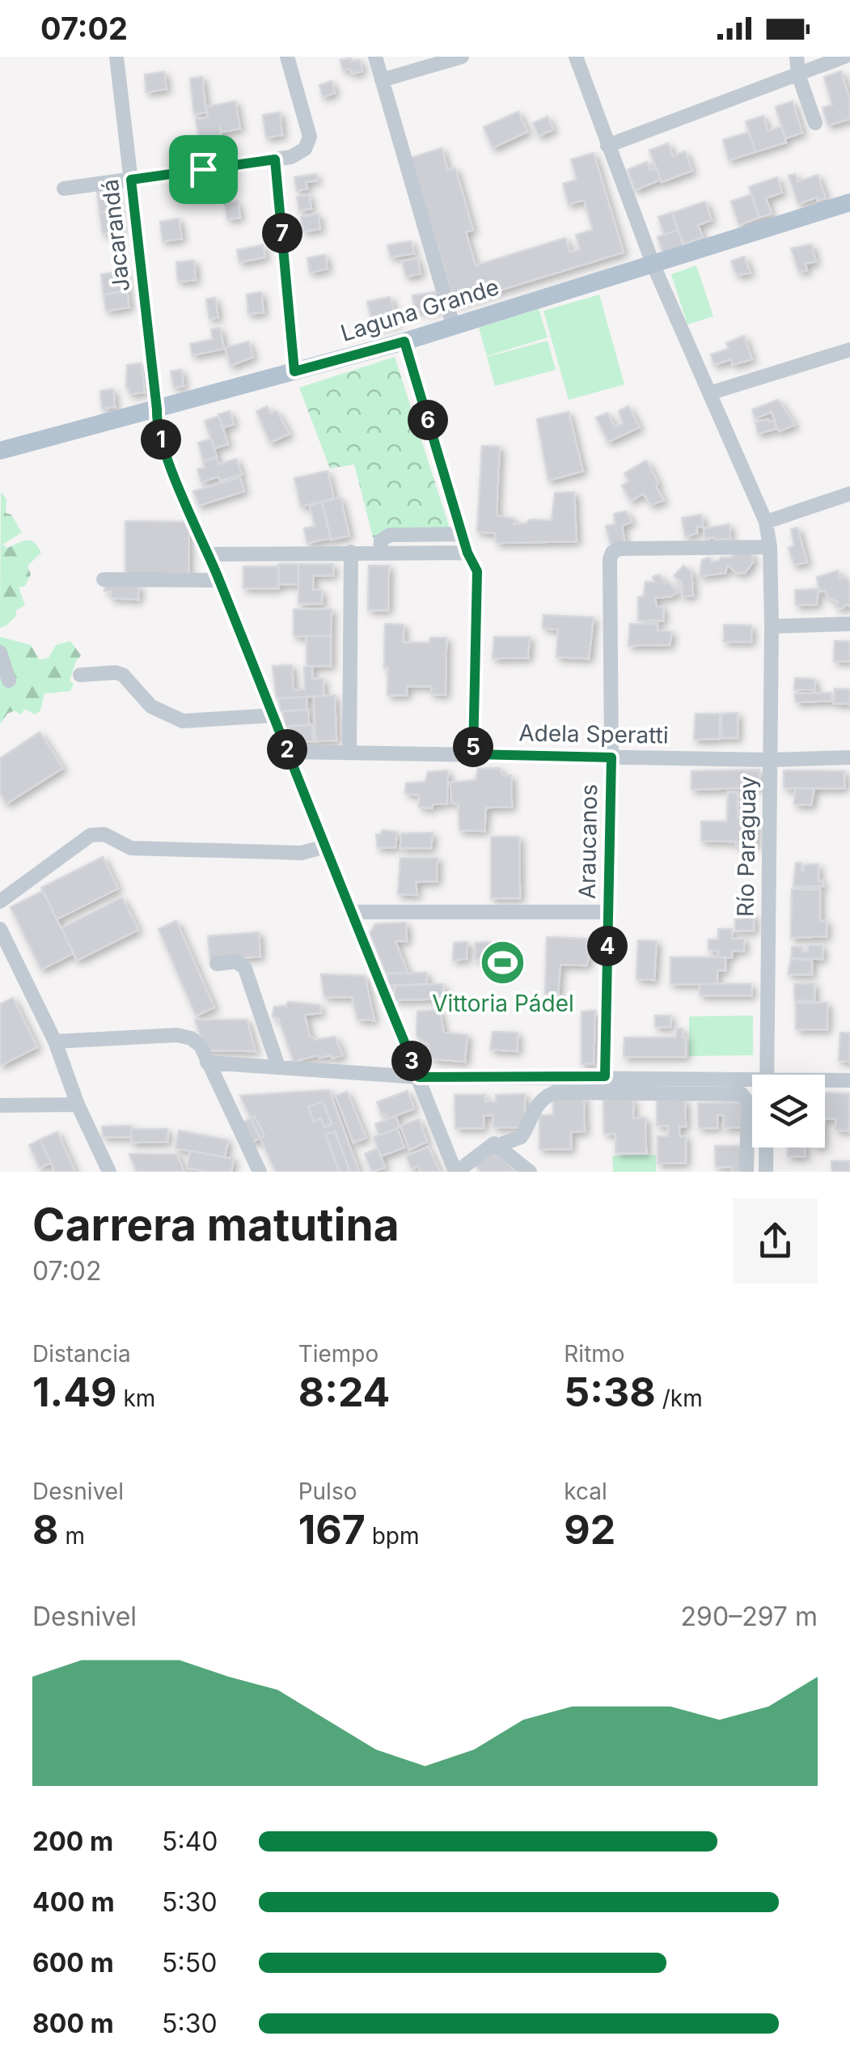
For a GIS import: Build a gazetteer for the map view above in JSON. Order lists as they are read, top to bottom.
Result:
{
  "streets": {
    "main road": ["Laguna Grande"],
    "street": [
      "Jacarandá",
      "Adela Speratti",
      "Araucanos",
      "Río Paraguay"
    ]
  },
  "crossings": [
    ["Jacarandá", "Laguna Grande"],
    ["Jacarandá", "Adela Speratti"],
    ["Laguna Grande", "Río Paraguay"],
    ["Adela Speratti", "Araucanos"],
    ["Adela Speratti", "Río Paraguay"],
    ["Araucanos", "Río Paraguay"]
  ],
  "places": {
    "sports": ["Vittoria Pádel"]
  },
  "page": {
    "status": "07:02",
    "pins": [
      "7",
      "6",
      "1",
      "5",
      "2",
      "4",
      "3"
    ],
    "heading": ["Carrera matutina", "07:02"],
    "stats": [
      ["Distancia", "1.49 km"],
      ["Tiempo", "8:24"],
      ["Ritmo", "5:38 /km"],
      ["Desnivel", "8 m"],
      ["Pulso", "167 bpm"],
      ["kcal", "92"]
    ],
    "chart": ["Desnivel", "290–297 m"],
    "list": [
      {
        "name": "200 m",
        "note": "5:40"
      },
      {
        "name": "400 m",
        "note": "5:30"
      },
      {
        "name": "600 m",
        "note": "5:50"
      },
      {
        "name": "800 m",
        "note": "5:30"
      }
    ]
  }
}
